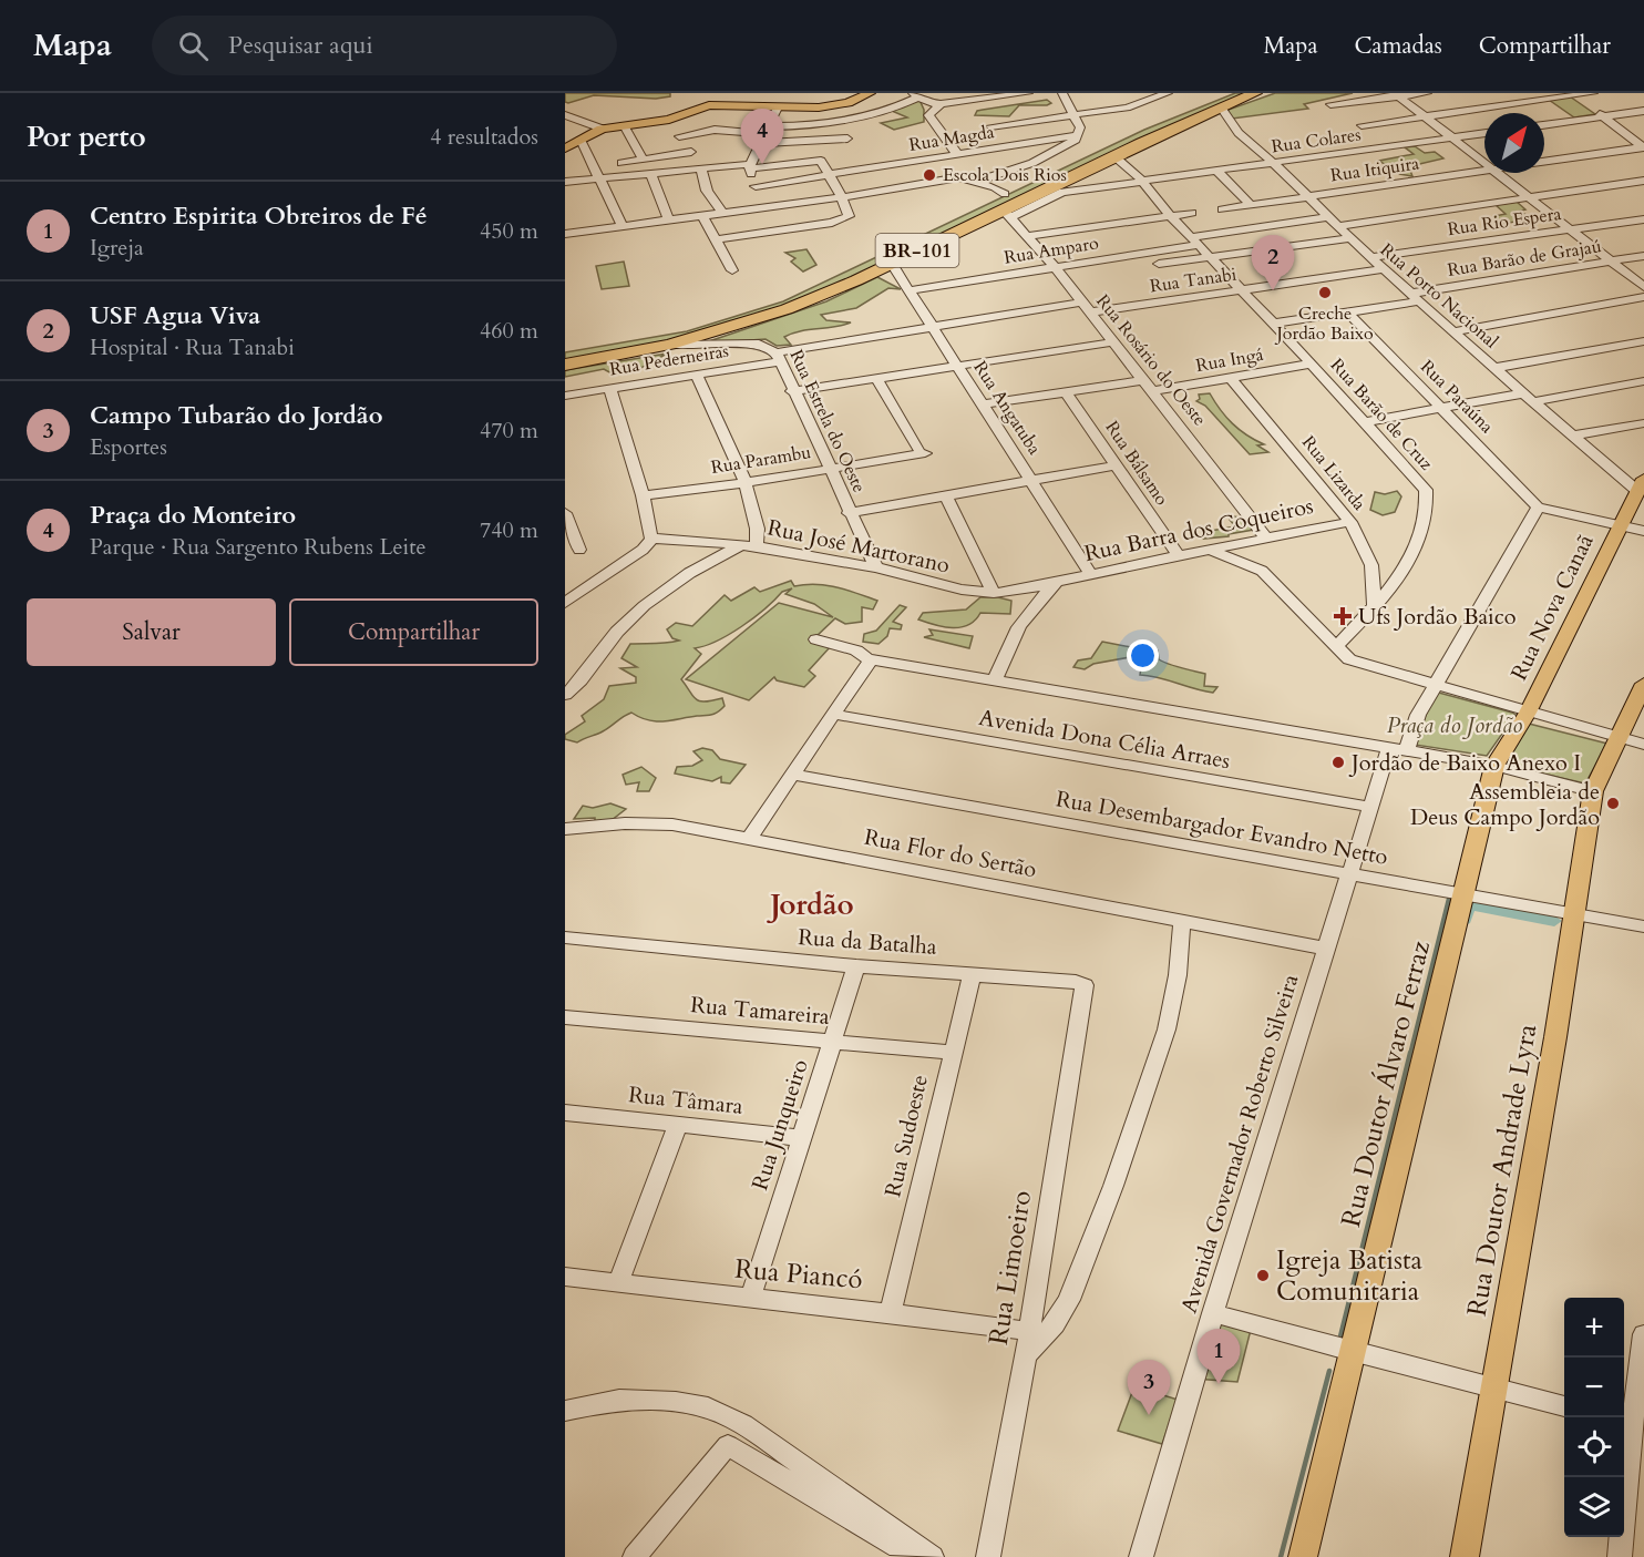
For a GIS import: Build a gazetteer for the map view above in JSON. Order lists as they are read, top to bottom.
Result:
{
  "streets": {
    "highway": ["BR-101"],
    "main road": ["Rua Nova Canaã", "Rua Doutor Álvaro Ferraz", "Rua Doutor Andrade Lyra"],
    "street": [
      "Rua Magda",
      "Rua Colares",
      "Rua Itiquira",
      "Rua Rio Espera",
      "Rua Amparo",
      "Rua Barão de Grajaú",
      "Rua Tanabi",
      "Rua Porto Nacional",
      "Rua Pederneiras",
      "Rua Rosário do Oeste",
      "Rua Ingá",
      "Rua Paraúna",
      "Rua Angatuba",
      "Rua Barão de Cruz",
      "Rua Estrela do Oeste",
      "Rua Parambu",
      "Rua Bálsamo",
      "Rua Lizarda",
      "Rua Barra dos Coqueiros",
      "Rua José Martorano",
      "Avenida Dona Célia Arraes",
      "Rua Desembargador Evandro Netto",
      "Rua Flor do Sertão",
      "Rua da Batalha",
      "Rua Tamareira",
      "Rua Tâmara",
      "Rua Junqueiro",
      "Rua Sudoeste",
      "Avenida Governador Roberto Silveira",
      "Rua Limoeiro",
      "Rua Piancó"
    ]
  },
  "crossings": [
    ["Rua Colares", "Rua Porto Nacional"],
    ["Rua Colares", "Rua Barão de Cruz"],
    ["Rua Itiquira", "Rua Porto Nacional"],
    ["Rua Rio Espera", "Rua Porto Nacional"],
    ["BR-101", "Rua Porto Nacional"],
    ["BR-101", "Rua Rosário do Oeste"],
    ["BR-101", "Rua Angatuba"],
    ["BR-101", "Rua Barão de Cruz"],
    ["BR-101", "Rua Estrela do Oeste"],
    ["Rua Amparo", "Rua Porto Nacional"],
    ["Rua Amparo", "Rua Rosário do Oeste"],
    ["Rua Amparo", "Rua Angatuba"],
    ["Rua Amparo", "Rua Barão de Cruz"],
    ["Rua Barão de Grajaú", "Rua Porto Nacional"],
    ["Rua Barão de Grajaú", "Rua Paraúna"],
    ["Rua Tanabi", "Rua Porto Nacional"],
    ["Rua Tanabi", "Rua Rosário do Oeste"],
    ["Rua Tanabi", "Rua Barão de Cruz"],
    ["Rua Porto Nacional", "Rua Nova Canaã"],
    ["Rua Pederneiras", "Rua Rosário do Oeste"],
    ["Rua Pederneiras", "Rua Angatuba"],
    ["Rua Pederneiras", "Rua Estrela do Oeste"],
    ["Rua Rosário do Oeste", "Rua Ingá"],
    ["Rua Rosário do Oeste", "Rua Barra dos Coqueiros"],
    ["Rua Ingá", "Rua Barão de Cruz"],
    ["Rua Ingá", "Rua Lizarda"],
    ["Rua Angatuba", "Rua Barra dos Coqueiros"],
    ["Rua Barão de Cruz", "Rua Lizarda"],
    ["Rua Estrela do Oeste", "Rua Parambu"],
    ["Rua Estrela do Oeste", "Rua José Martorano"],
    ["Rua Bálsamo", "Rua Barra dos Coqueiros"],
    ["Rua Lizarda", "Rua Barra dos Coqueiros"],
    ["Rua Barra dos Coqueiros", "Rua José Martorano"],
    ["Rua Nova Canaã", "Rua Desembargador Evandro Netto"],
    ["Rua Nova Canaã", "Rua Doutor Álvaro Ferraz"],
    ["Avenida Dona Célia Arraes", "Avenida Governador Roberto Silveira"],
    ["Rua Desembargador Evandro Netto", "Rua Doutor Álvaro Ferraz"],
    ["Rua Desembargador Evandro Netto", "Avenida Governador Roberto Silveira"],
    ["Rua Desembargador Evandro Netto", "Rua Doutor Andrade Lyra"],
    ["Rua Flor do Sertão", "Avenida Governador Roberto Silveira"],
    ["Rua da Batalha", "Rua Junqueiro"],
    ["Rua da Batalha", "Rua Sudoeste"],
    ["Rua da Batalha", "Rua Limoeiro"],
    ["Rua Tamareira", "Rua Junqueiro"],
    ["Rua Tamareira", "Rua Sudoeste"],
    ["Rua Tâmara", "Rua Junqueiro"],
    ["Rua Junqueiro", "Rua Piancó"],
    ["Rua Sudoeste", "Rua Piancó"],
    ["Rua Limoeiro", "Rua Piancó"]
  ],
  "districts": ["Jordão"],
  "parks": ["Praça do Jordão"],
  "places": {
    "other": [
      "Escola Dois Rios",
      "Creche Jordão Baixo",
      "Jordão de Baixo Anexo I",
      "Assembleia de Deus Campo Jordão",
      "Igreja Batista Comunitaria"
    ],
    "health": ["Ufs Jordão Baico"]
  },
  "north": "top right",
  "page": {
    "header": "Mapa",
    "search": "Pesquisar aqui",
    "nav": ["Mapa", "Camadas", "Compartilhar"],
    "heading": ["Por perto", "4 resultados"],
    "pins": [
      "4",
      "2",
      "1",
      "3"
    ],
    "list": [
      {
        "mark": "1",
        "name": "Centro Espirita Obreiros de Fé",
        "note": "Igreja",
        "value": "450 m"
      },
      {
        "mark": "2",
        "name": "USF Agua Viva",
        "note": "Hospital · Rua Tanabi",
        "value": "460 m"
      },
      {
        "mark": "3",
        "name": "Campo Tubarão do Jordão",
        "note": "Esportes",
        "value": "470 m"
      },
      {
        "mark": "4",
        "name": "Praça do Monteiro",
        "note": "Parque · Rua Sargento Rubens Leite",
        "value": "740 m"
      }
    ],
    "buttons": ["Salvar", "Compartilhar"],
    "map_buttons": ["+", "−"]
  }
}
